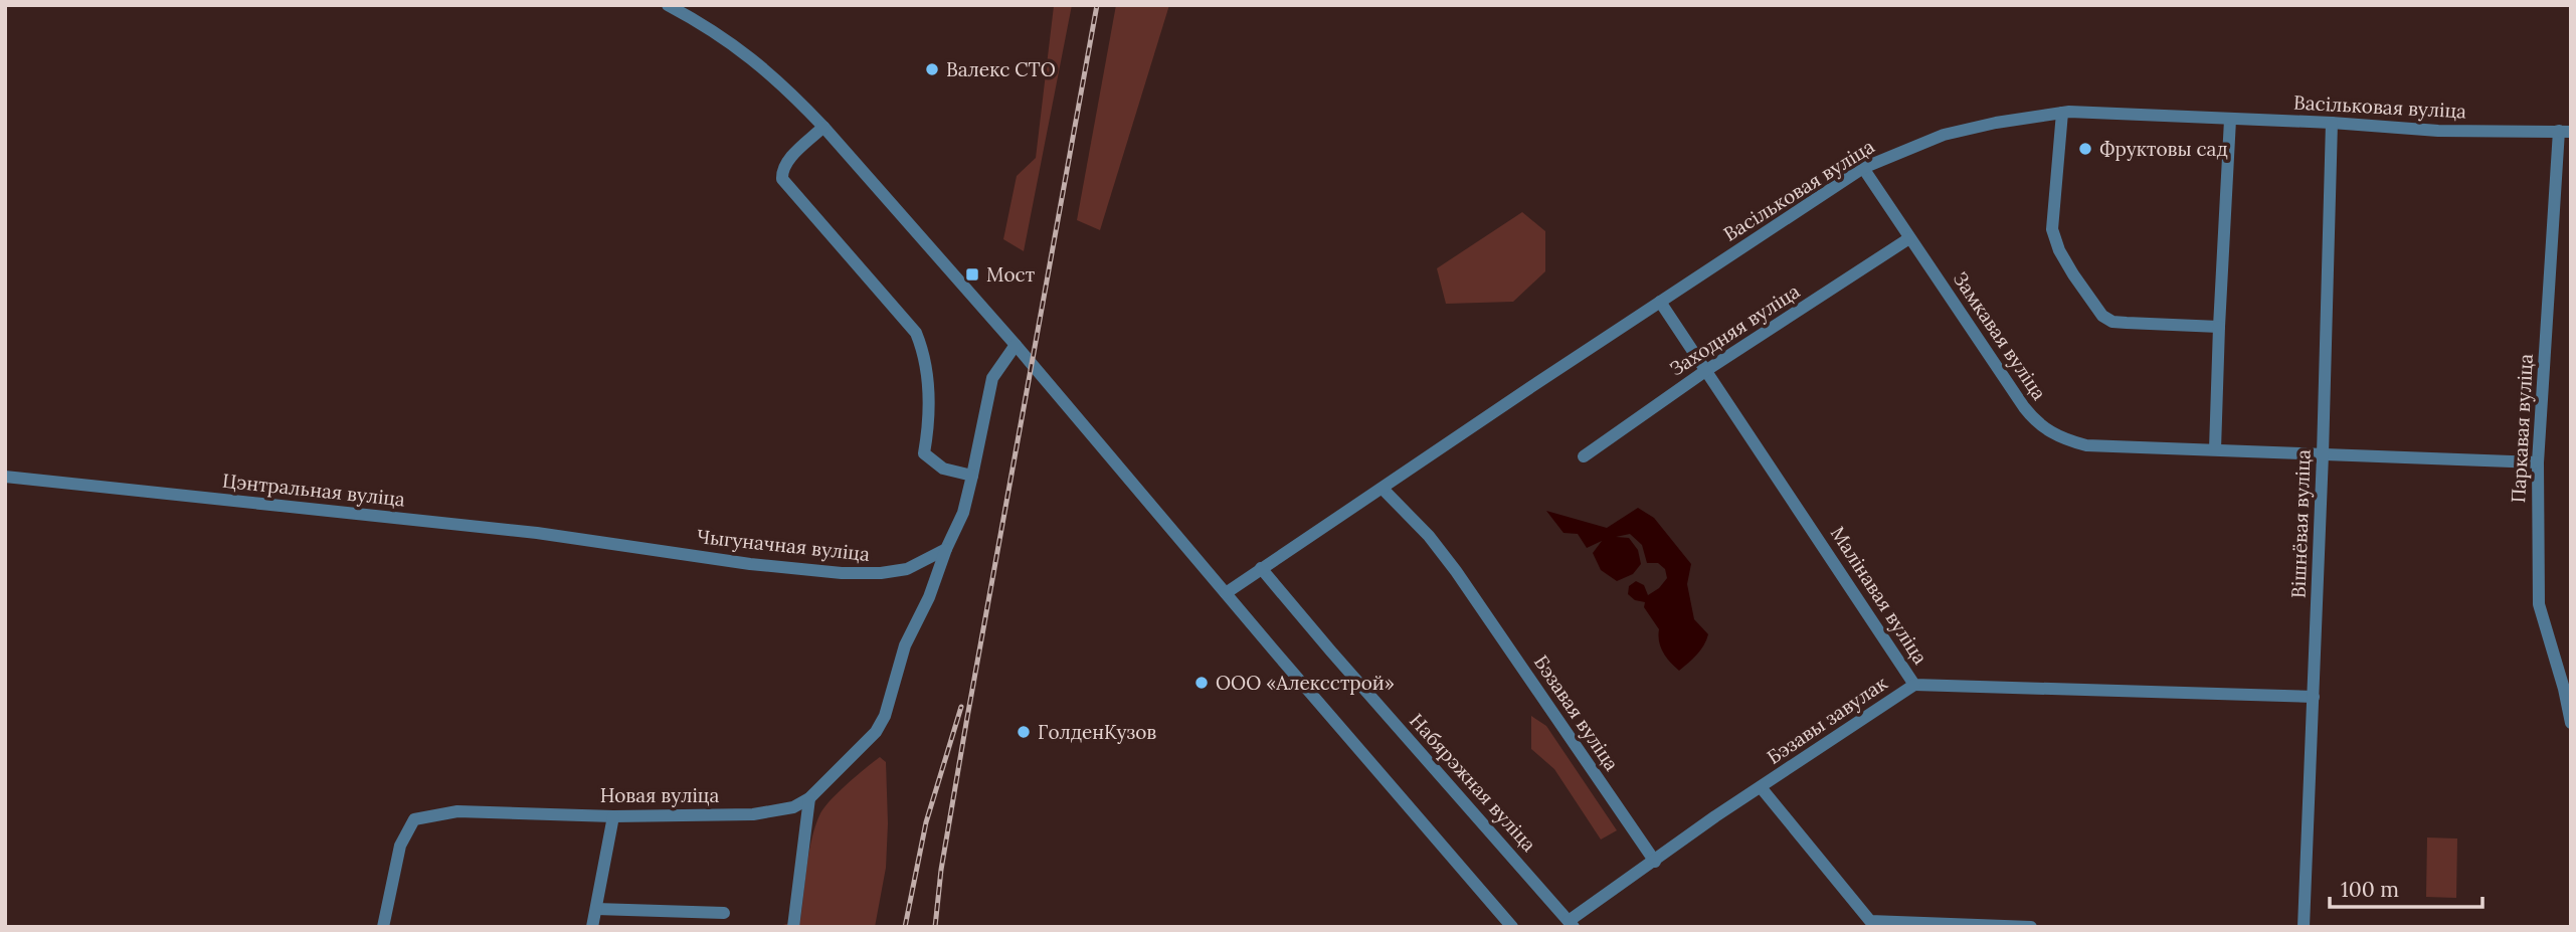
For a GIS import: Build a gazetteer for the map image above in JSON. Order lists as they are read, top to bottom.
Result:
{
  "streets": {
    "street": [
      "Васільковая вуліца",
      "Заходняя вуліца",
      "Замкавая вуліца",
      "Паркавая вуліца",
      "Цэнтральная вуліца",
      "Вішнёвая вуліца",
      "Чыгуначная вуліца",
      "Малінавая вуліца",
      "Бэзавая вуліца",
      "Бэзавы завулак",
      "Набярэжная вуліца",
      "Новая вуліца"
    ]
  },
  "crossings": [
    ["Васільковая вуліца", "Замкавая вуліца"],
    ["Васільковая вуліца", "Паркавая вуліца"],
    ["Васільковая вуліца", "Вішнёвая вуліца"],
    ["Васільковая вуліца", "Малінавая вуліца"],
    ["Васільковая вуліца", "Бэзавая вуліца"],
    ["Васільковая вуліца", "Набярэжная вуліца"],
    ["Заходняя вуліца", "Замкавая вуліца"],
    ["Заходняя вуліца", "Малінавая вуліца"],
    ["Замкавая вуліца", "Паркавая вуліца"],
    ["Замкавая вуліца", "Вішнёвая вуліца"],
    ["Цэнтральная вуліца", "Чыгуначная вуліца"],
    ["Вішнёвая вуліца", "Малінавая вуліца"],
    ["Чыгуначная вуліца", "Новая вуліца"],
    ["Малінавая вуліца", "Бэзавы завулак"]
  ],
  "places": {
    "other": [
      "Валекс СТО",
      "Фруктовы сад",
      "ООО «Алексстрой»",
      "ГолденКузов"
    ],
    "transit": ["Мост"]
  },
  "scale_bar": "100 m"
}
